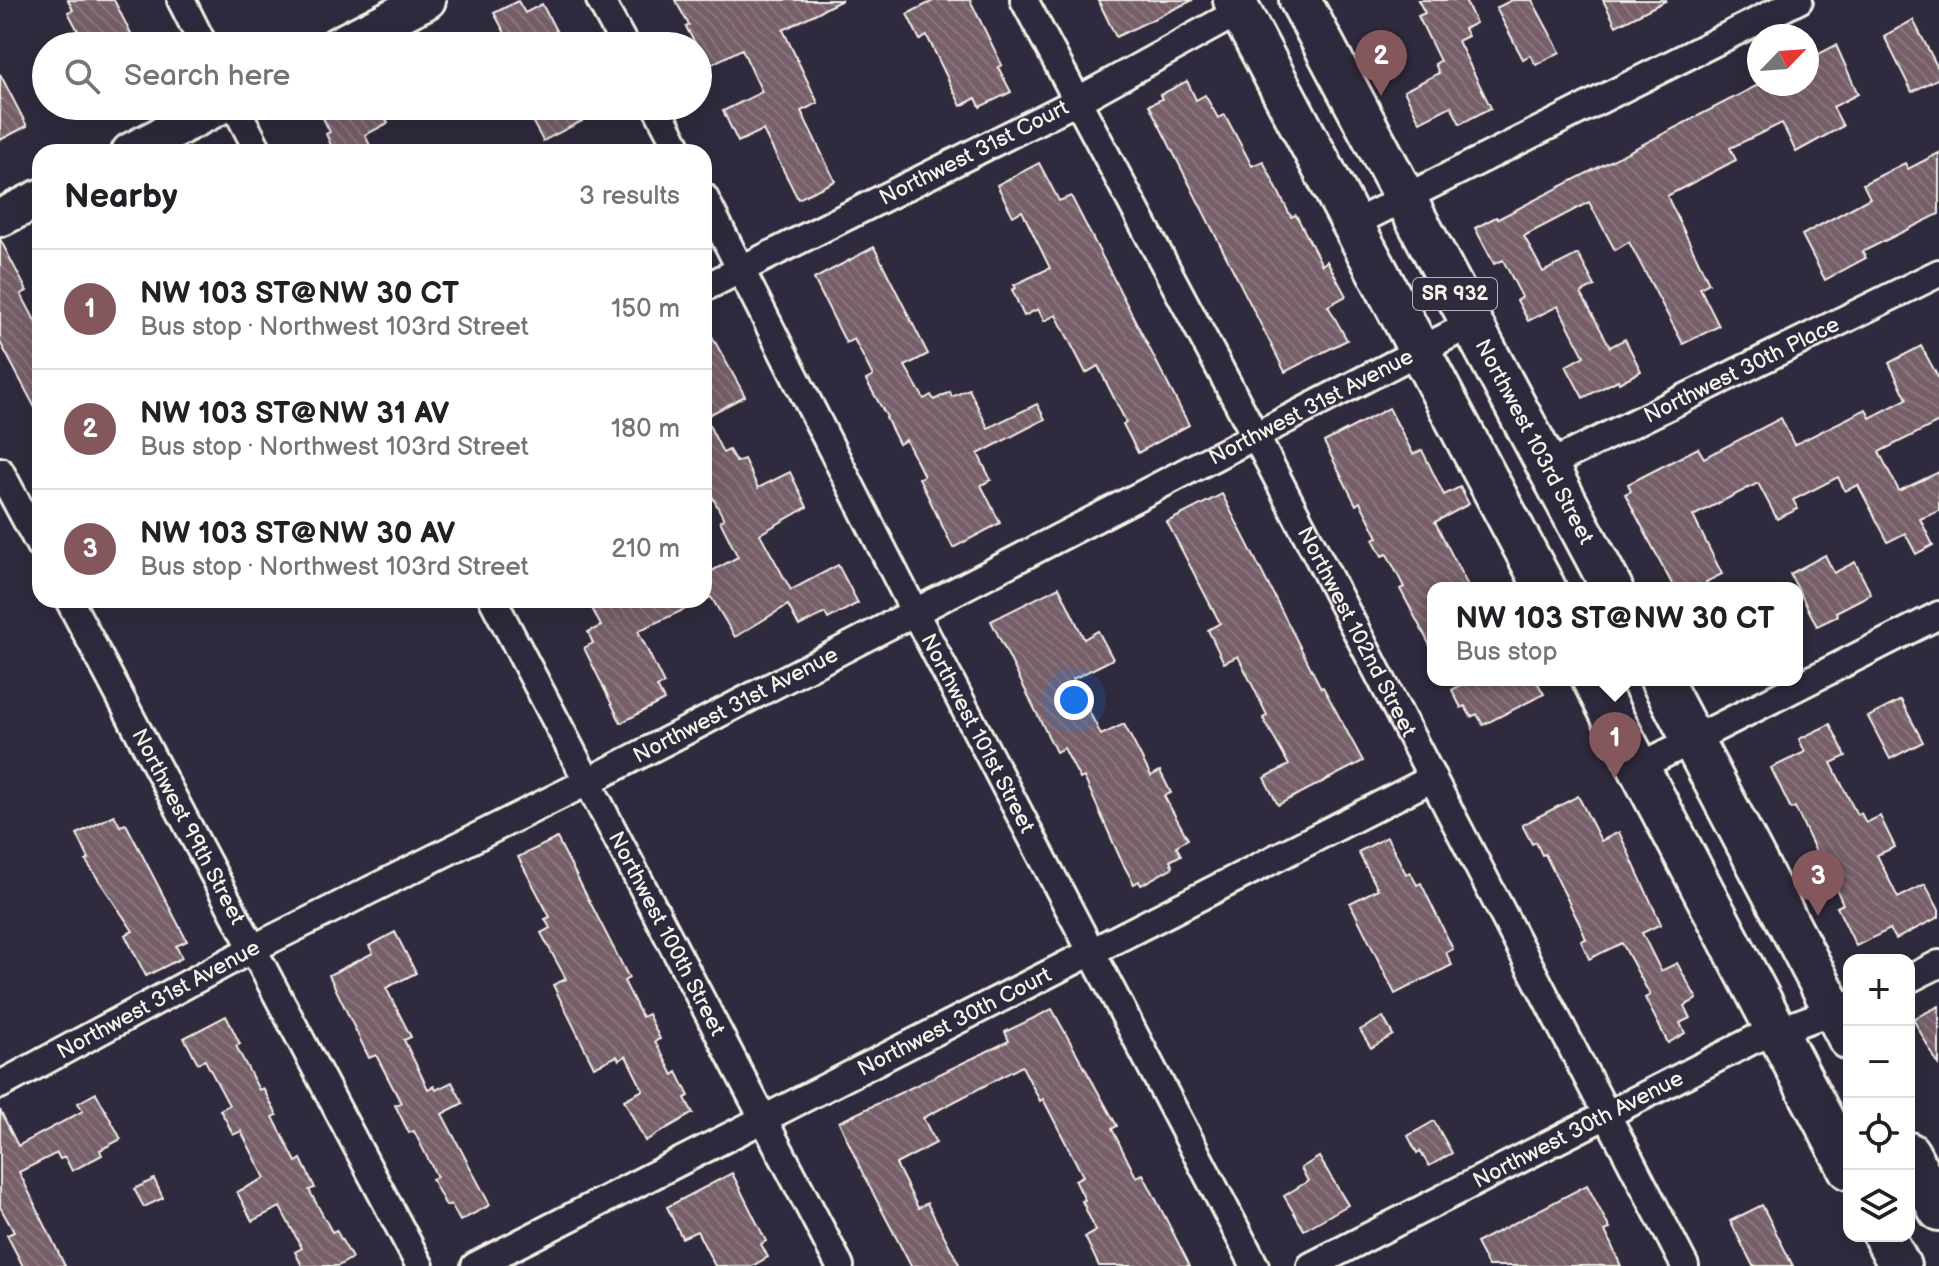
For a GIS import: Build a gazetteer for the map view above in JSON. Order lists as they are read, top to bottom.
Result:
{
  "streets": {
    "main road": ["SR 932", "Northwest 103rd Street"],
    "street": [
      "Northwest 31st Court",
      "Northwest 30th Place",
      "Northwest 31st Avenue",
      "Northwest 102nd Street",
      "Northwest 101st Street",
      "Northwest 99th Street",
      "Northwest 100th Street",
      "Northwest 30th Court",
      "Northwest 30th Avenue"
    ]
  },
  "crossings": [
    ["Northwest 31st Court", "SR 932"],
    ["Northwest 31st Court", "Northwest 102nd Street"],
    ["Northwest 31st Court", "Northwest 101st Street"],
    ["SR 932", "Northwest 31st Avenue"],
    ["Northwest 30th Place", "Northwest 103rd Street"],
    ["Northwest 31st Avenue", "Northwest 103rd Street"],
    ["Northwest 31st Avenue", "Northwest 102nd Street"],
    ["Northwest 31st Avenue", "Northwest 101st Street"],
    ["Northwest 31st Avenue", "Northwest 99th Street"],
    ["Northwest 31st Avenue", "Northwest 100th Street"],
    ["Northwest 102nd Street", "Northwest 30th Court"],
    ["Northwest 102nd Street", "Northwest 30th Avenue"],
    ["Northwest 101st Street", "Northwest 30th Court"],
    ["Northwest 100th Street", "Northwest 30th Court"]
  ],
  "north": "top right",
  "page": {
    "pins": ["2", "1", "3"],
    "search": "Search here",
    "heading": ["Nearby", "3 results"],
    "list": [
      {
        "mark": "1",
        "name": "NW 103 ST@NW 30 CT",
        "note": "Bus stop · Northwest 103rd Street",
        "value": "150 m"
      },
      {
        "mark": "2",
        "name": "NW 103 ST@NW 31 AV",
        "note": "Bus stop · Northwest 103rd Street",
        "value": "180 m"
      },
      {
        "mark": "3",
        "name": "NW 103 ST@NW 30 AV",
        "note": "Bus stop · Northwest 103rd Street",
        "value": "210 m"
      }
    ],
    "popup": ["NW 103 ST@NW 30 CT", "Bus stop"],
    "map_buttons": ["+", "−"]
  }
}
